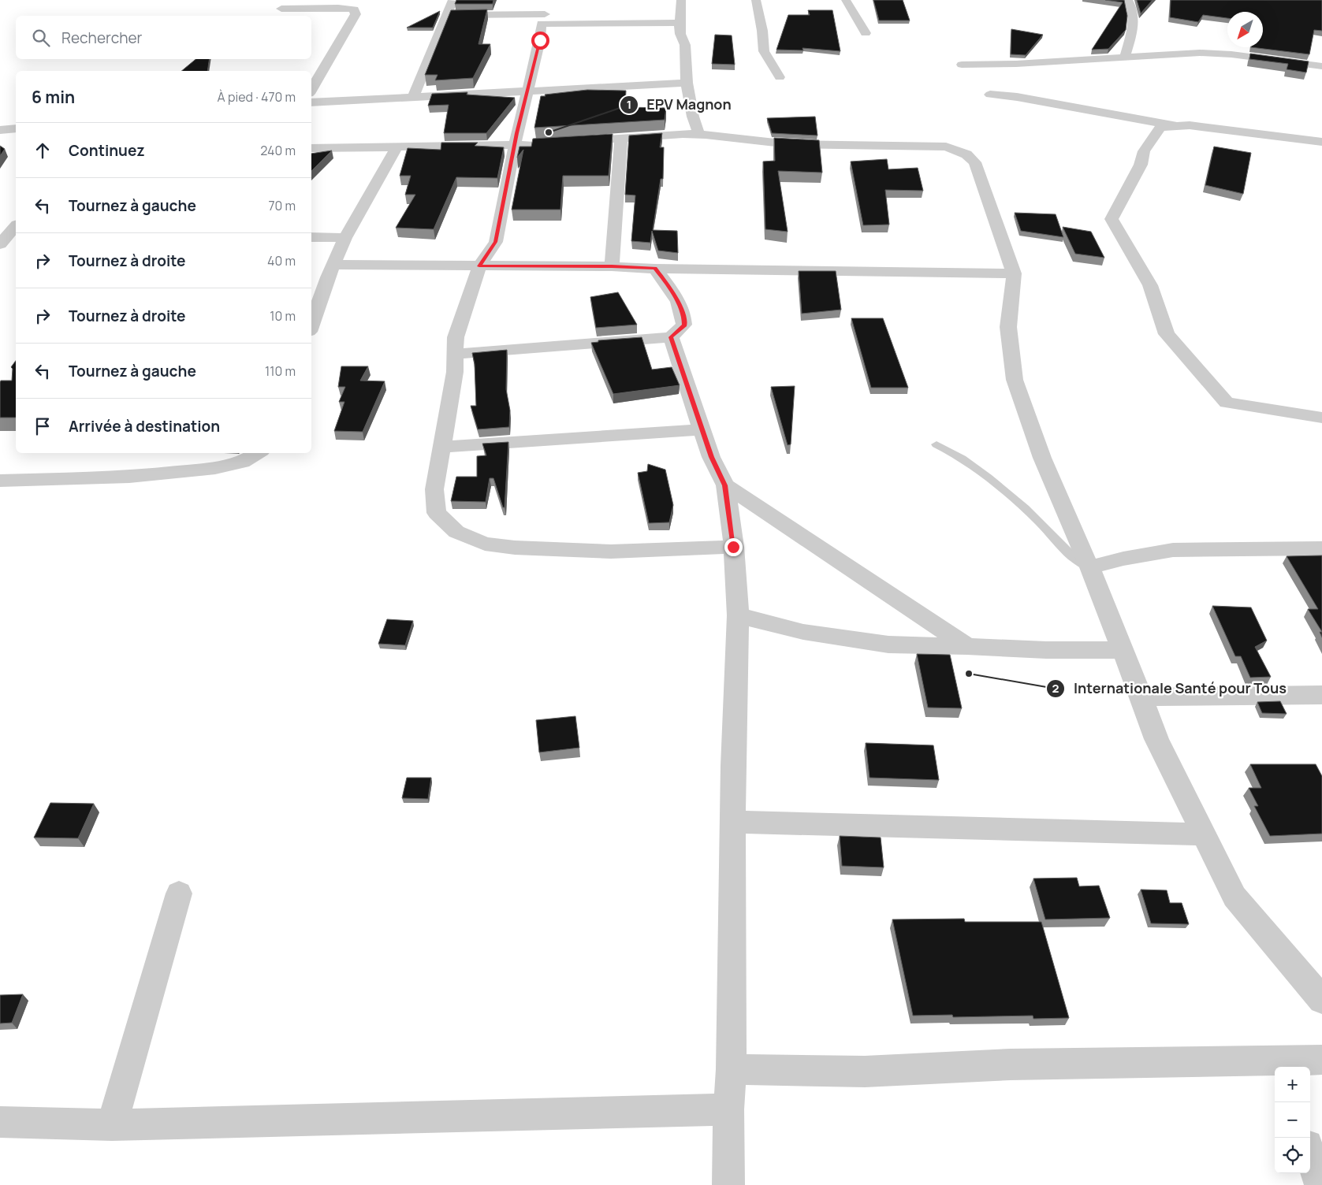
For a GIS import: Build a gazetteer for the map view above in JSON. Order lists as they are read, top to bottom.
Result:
{
  "places": ["EPV Magnon", "Internationale Santé pour Tous"],
  "north": "bottom left",
  "page": {
    "search": "Rechercher",
    "heading": ["6 min", "À pied · 470 m"],
    "list": [
      ["Continuez", "240 m"],
      ["Tournez à gauche", "70 m"],
      ["Tournez à droite", "40 m"],
      ["Tournez à droite", "10 m"],
      ["Tournez à gauche", "110 m"],
      "Arrivée à destination"
    ],
    "map_buttons": ["+", "−"]
  }
}
